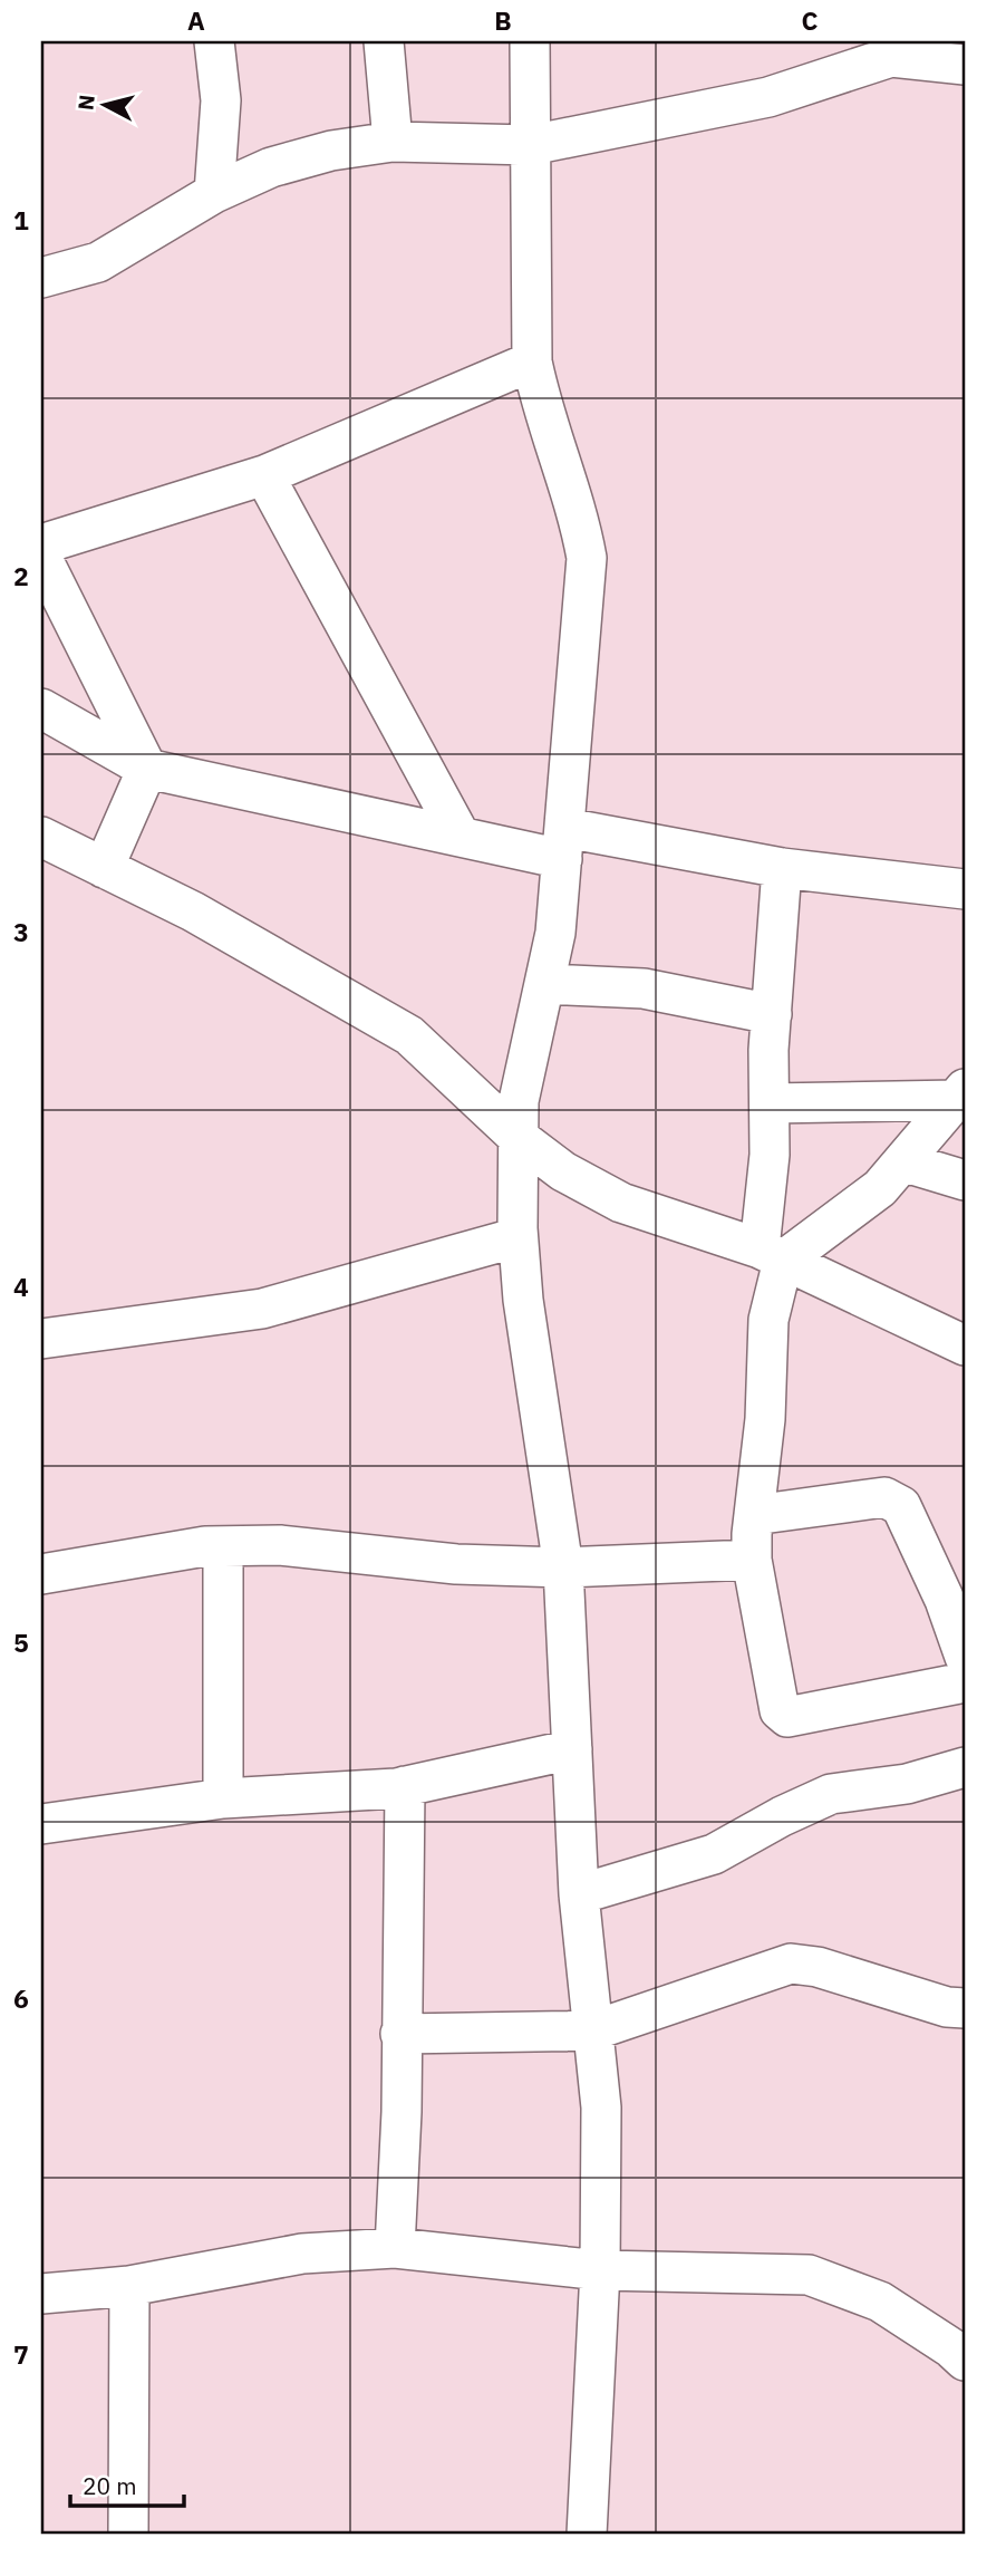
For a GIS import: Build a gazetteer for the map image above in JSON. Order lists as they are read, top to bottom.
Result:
{
  "scale_bar": "20 m",
  "north": "left",
  "grid": {
    "columns": ["A", "B", "C"],
    "rows": [
      "1",
      "2",
      "3",
      "4",
      "5",
      "6",
      "7"
    ]
  }
}
